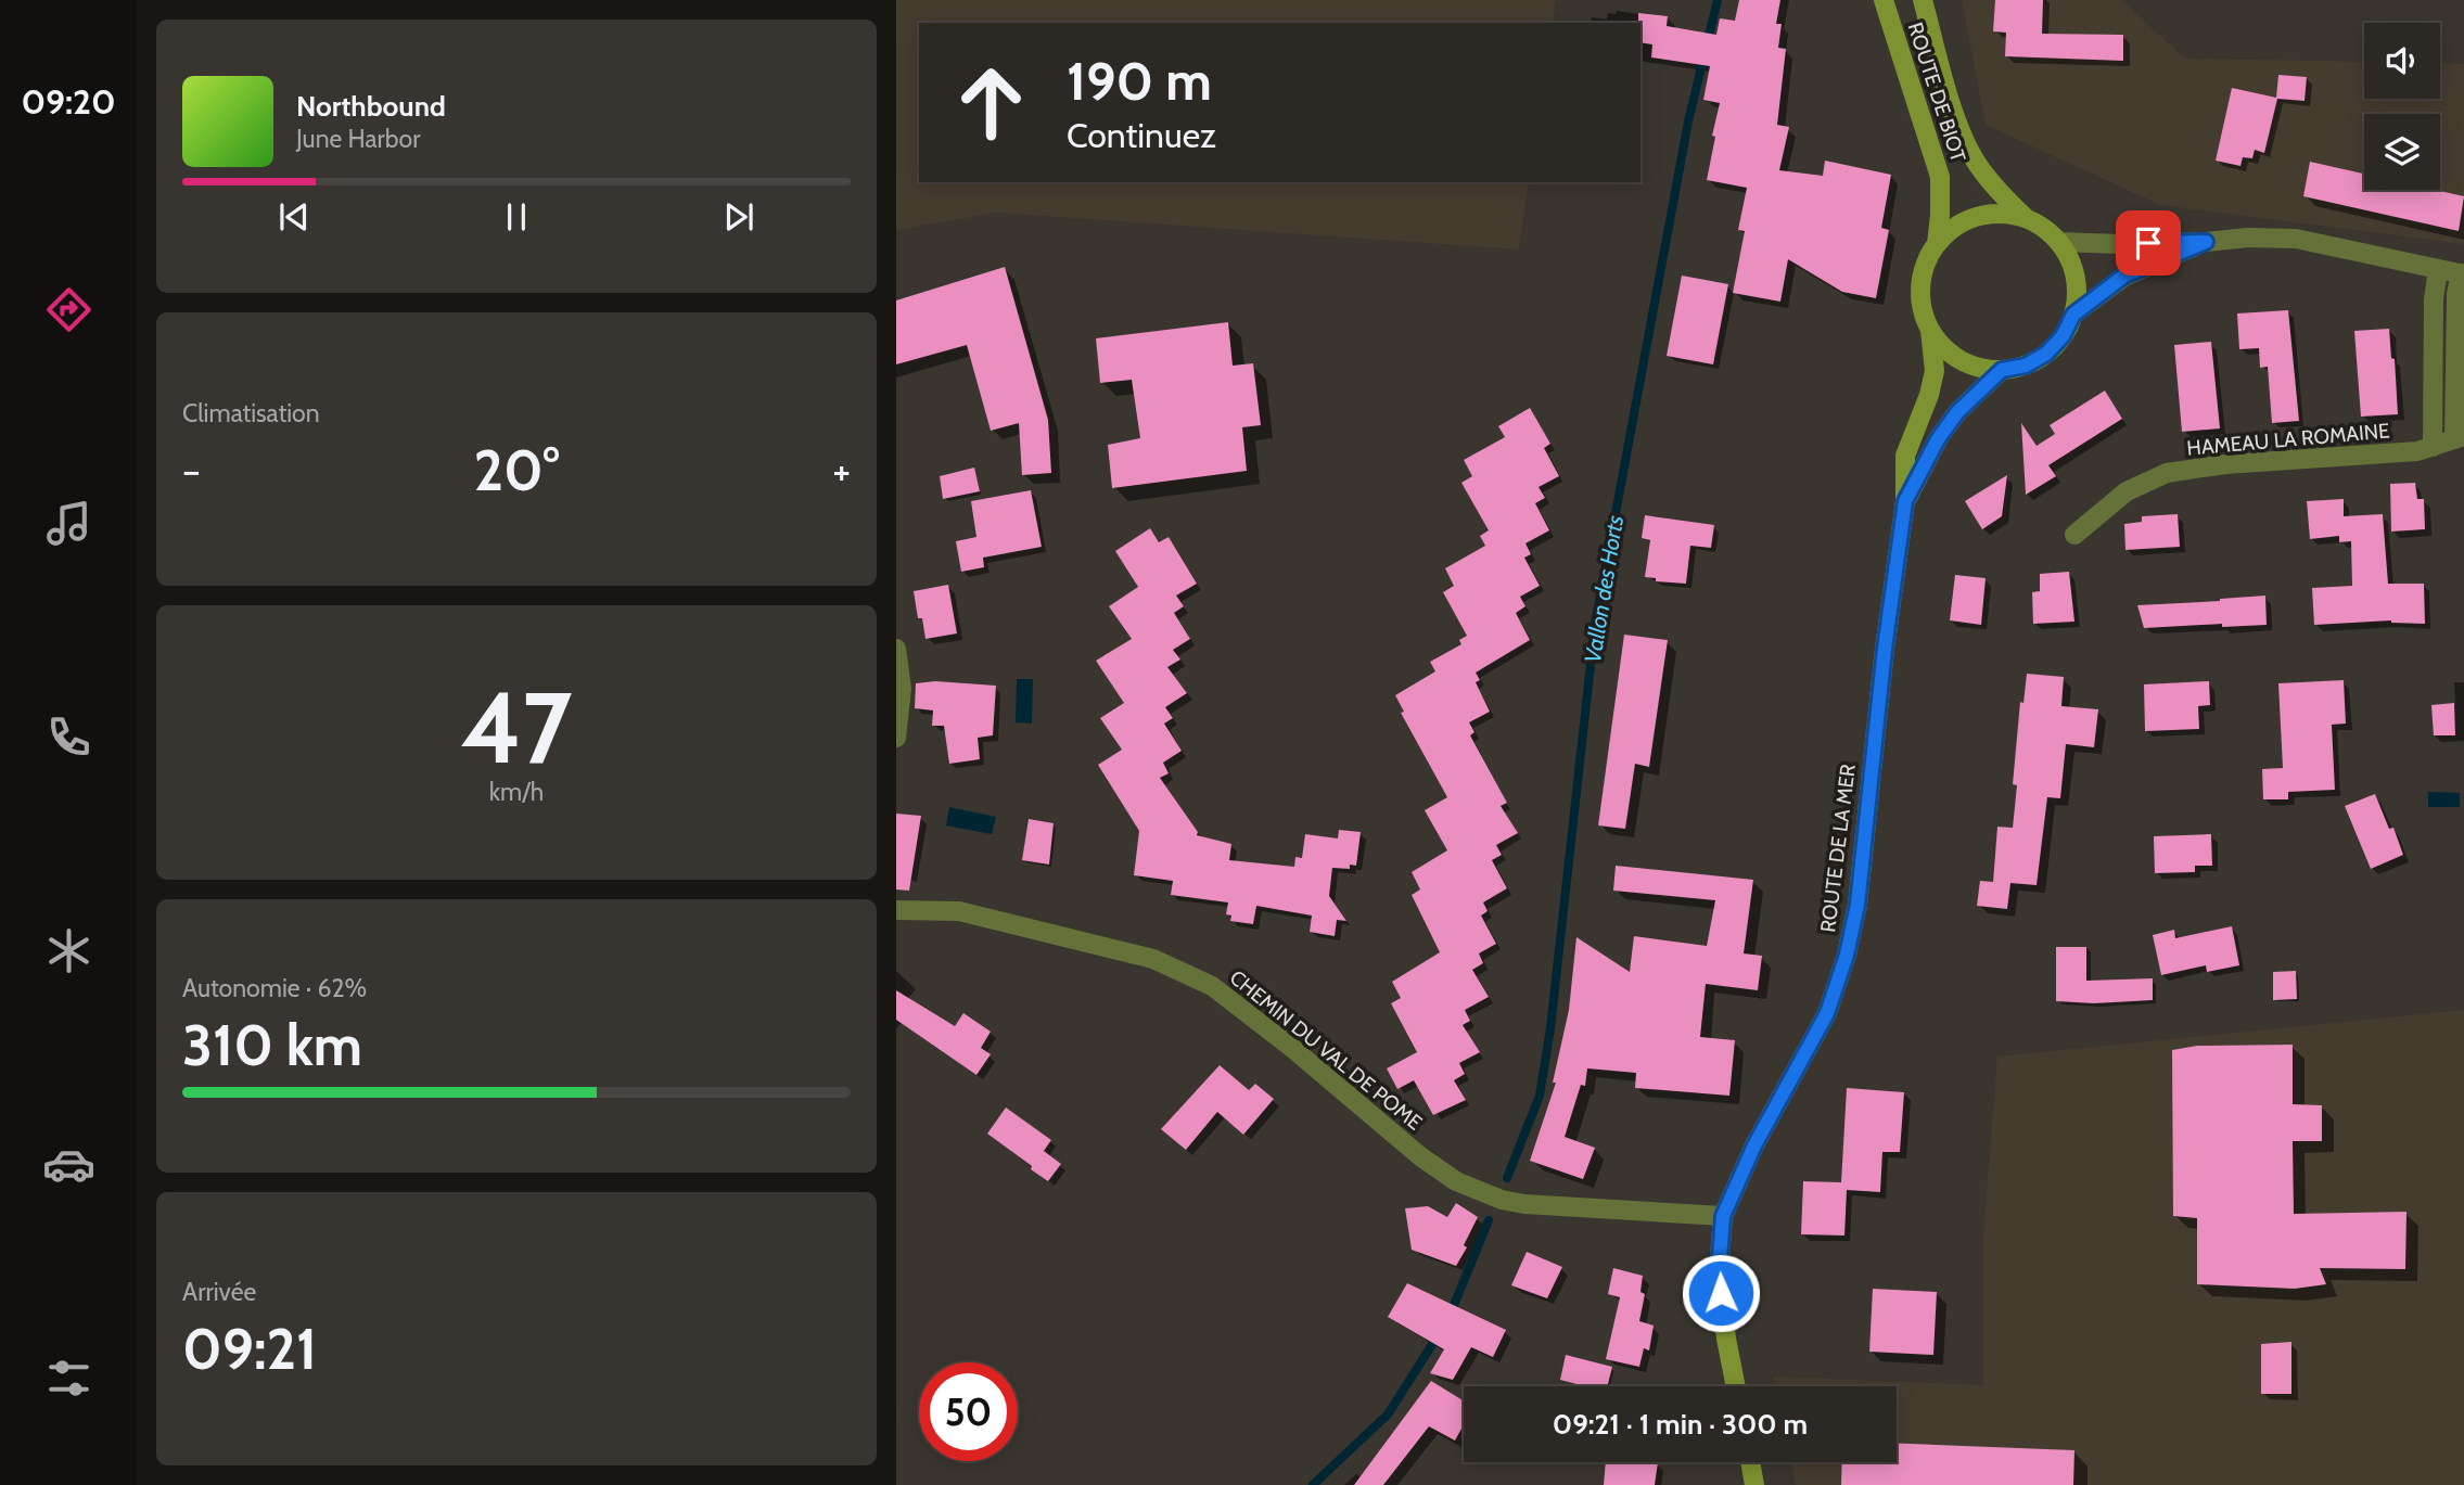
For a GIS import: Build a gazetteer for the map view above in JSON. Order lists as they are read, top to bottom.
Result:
{
  "streets": {
    "main road": ["ROUTE DE BIOT", "ROUTE DE LA MER"],
    "street": ["HAMEAU LA ROMAINE", "CHEMIN DU VAL DE POME"]
  },
  "crossings": [
    ["ROUTE DE LA MER", "CHEMIN DU VAL DE POME"]
  ],
  "water": ["Vallon des Horts"],
  "page": {
    "tabs": "09:20",
    "turn": ["190 m", "Continuez"],
    "song": ["Northbound", "June Harbor"],
    "tile": [
      "Climatisation",
      ["47", "km/h"],
      ["Autonomie · 62%", "310 km"],
      ["Arrivée", "09:21"]
    ],
    "heat": ["−", "20°", "+"],
    "limit": "50",
    "trip": "09:21 · 1 min · 300 m"
  }
}
